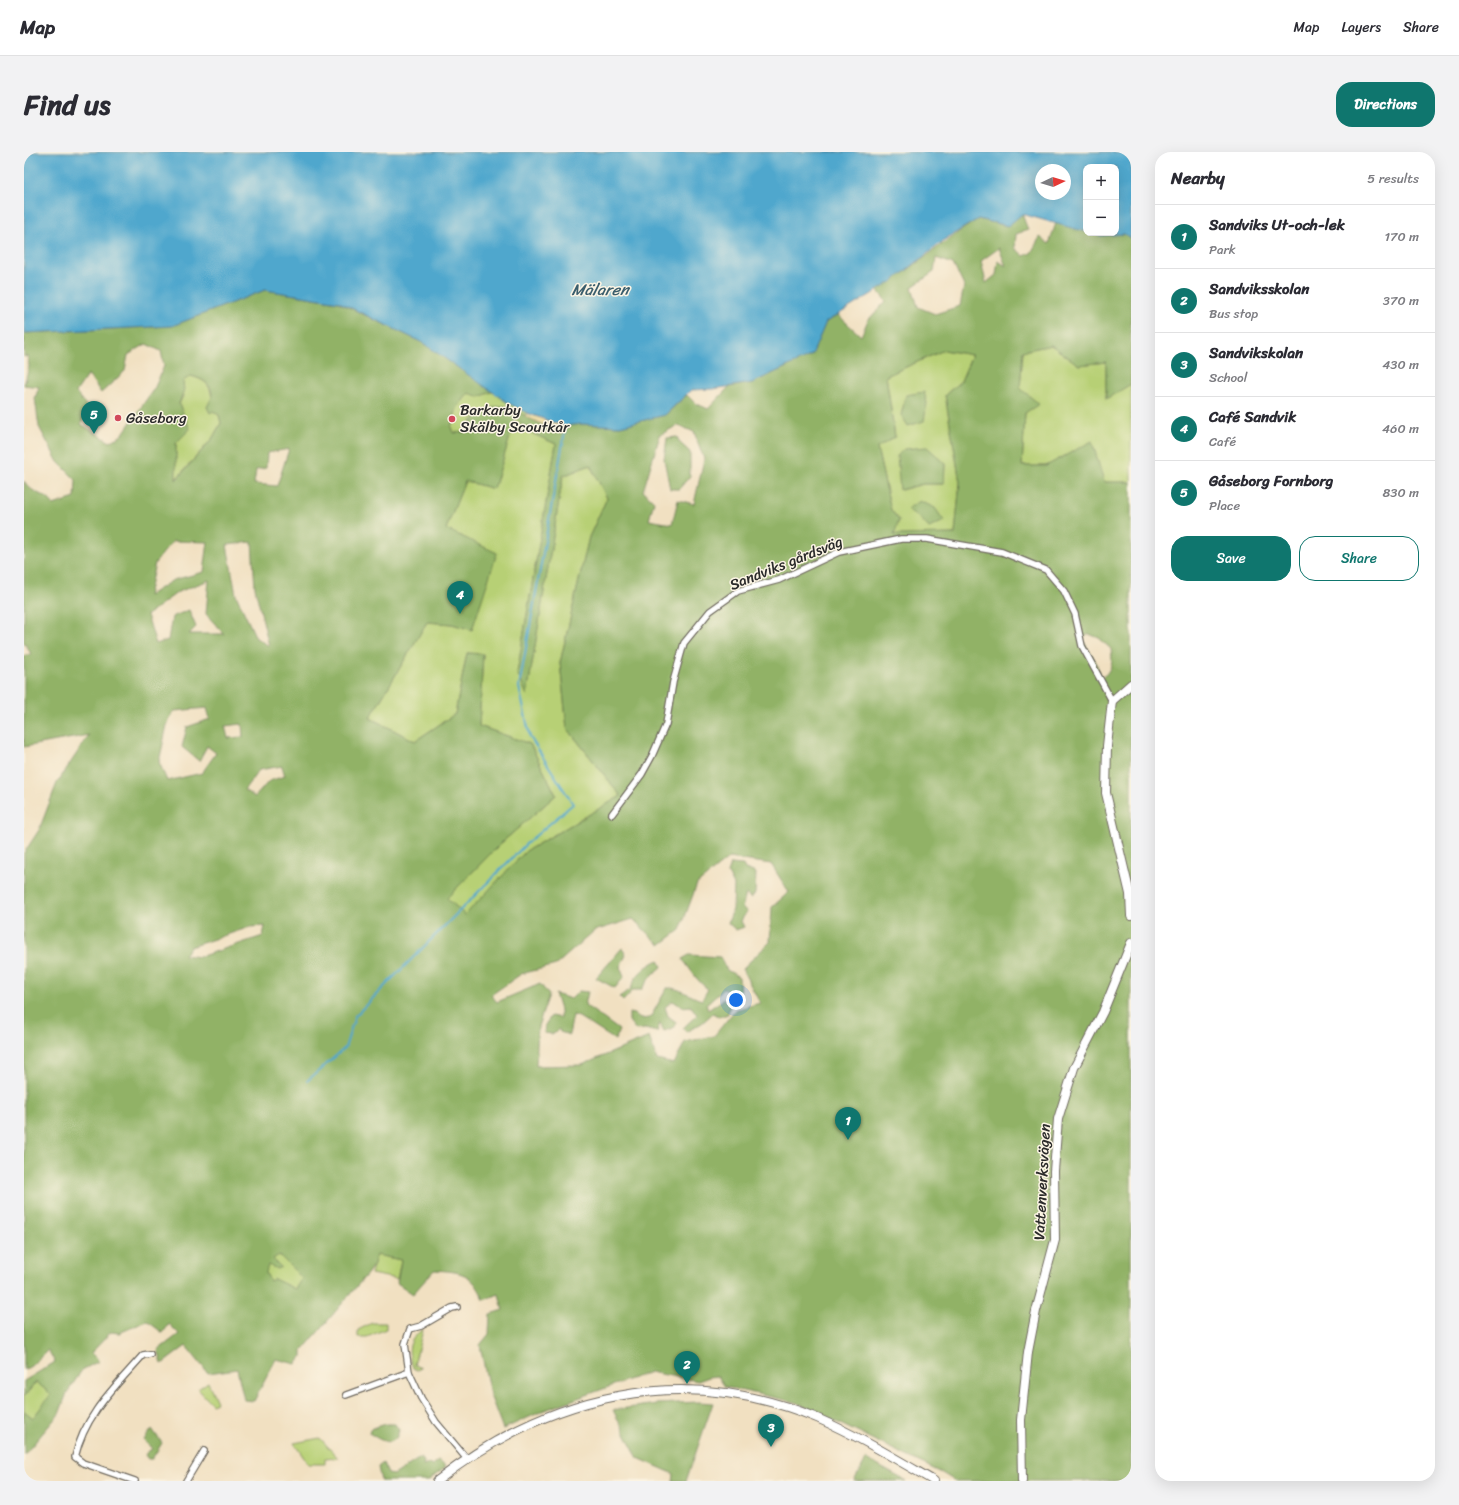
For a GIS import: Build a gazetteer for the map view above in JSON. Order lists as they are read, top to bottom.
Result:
{
  "streets": {
    "street": ["Sandviks gårdsväg", "Vattenverksvägen"]
  },
  "water": ["Mälaren"],
  "places": ["Gåseborg", "Barkarby Skälby Scoutkår"],
  "north": "right",
  "page": {
    "header": "Map",
    "nav": ["Map", "Layers", "Share"],
    "title": "Find us",
    "buttons": [
      "Directions",
      ["Save", "Share"]
    ],
    "heading": ["Nearby", "5 results"],
    "map_buttons": ["+", "−"],
    "list": [
      {
        "mark": "1",
        "name": "Sandviks Ut-och-lek",
        "note": "Park",
        "value": "170 m"
      },
      {
        "mark": "2",
        "name": "Sandviksskolan",
        "note": "Bus stop",
        "value": "370 m"
      },
      {
        "mark": "3",
        "name": "Sandvikskolan",
        "note": "School",
        "value": "430 m"
      },
      {
        "mark": "4",
        "name": "Café Sandvik",
        "note": "Café",
        "value": "460 m"
      },
      {
        "mark": "5",
        "name": "Gåseborg Fornborg",
        "note": "Place",
        "value": "830 m"
      }
    ],
    "pins": [
      "5",
      "4",
      "1",
      "2",
      "3"
    ]
  }
}
